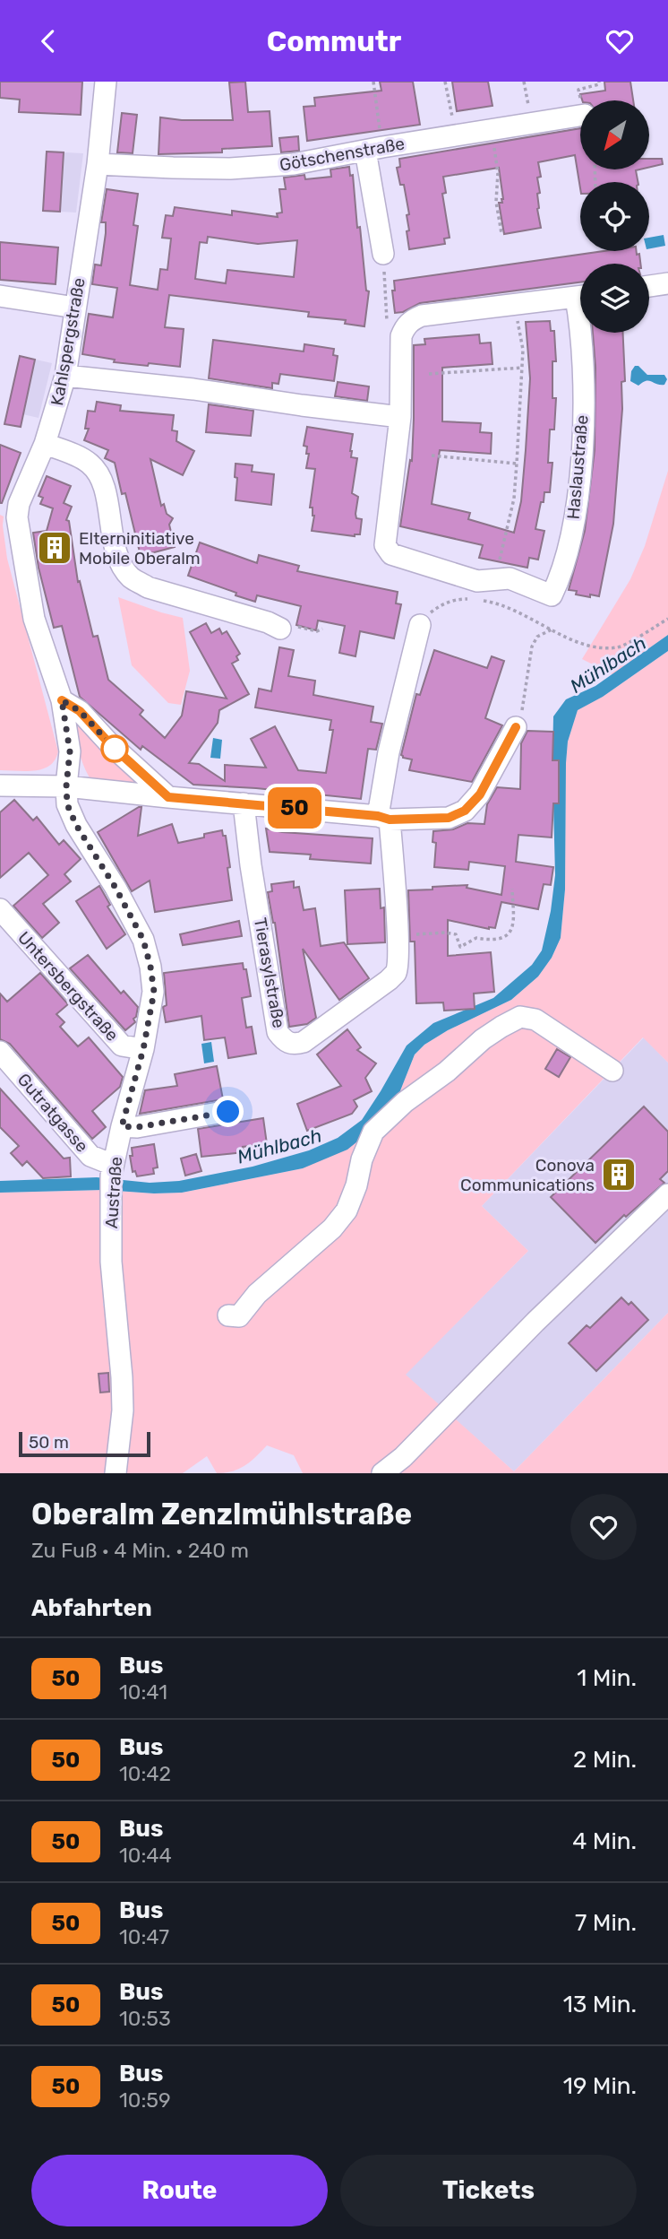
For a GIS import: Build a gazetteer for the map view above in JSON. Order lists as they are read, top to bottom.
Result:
{
  "streets": {
    "street": [
      "Götschenstraße",
      "Kahlspergstraße",
      "Haslaustraße",
      "Tierasylstraße",
      "Untersbergstraße",
      "Gutratgasse",
      "Austraße"
    ]
  },
  "crossings": [
    ["Götschenstraße", "Kahlspergstraße"],
    ["Kahlspergstraße", "Austraße"],
    ["Untersbergstraße", "Austraße"],
    ["Gutratgasse", "Austraße"]
  ],
  "water": ["Mühlbach"],
  "places": {
    "building": ["Elterninitiative Mobile Oberalm", "Conova Communications"]
  },
  "lines": ["bus line 50"],
  "scale_bar": "50 m",
  "north": "bottom left",
  "page": {
    "header": "Commutr",
    "on_map": "50",
    "scale": "50 m",
    "heading": [
      ["Oberalm Zenzlmühlstraße", "Zu Fuß · 4 Min. · 240 m"],
      "Abfahrten"
    ],
    "list": [
      {
        "mark": "50",
        "name": "Bus",
        "note": "10:41",
        "value": "1 Min."
      },
      {
        "mark": "50",
        "name": "Bus",
        "note": "10:42",
        "value": "2 Min."
      },
      {
        "mark": "50",
        "name": "Bus",
        "note": "10:44",
        "value": "4 Min."
      },
      {
        "mark": "50",
        "name": "Bus",
        "note": "10:47",
        "value": "7 Min."
      },
      {
        "mark": "50",
        "name": "Bus",
        "note": "10:53",
        "value": "13 Min."
      },
      {
        "mark": "50",
        "name": "Bus",
        "note": "10:59",
        "value": "19 Min."
      }
    ],
    "buttons": ["Route", "Tickets"]
  }
}
